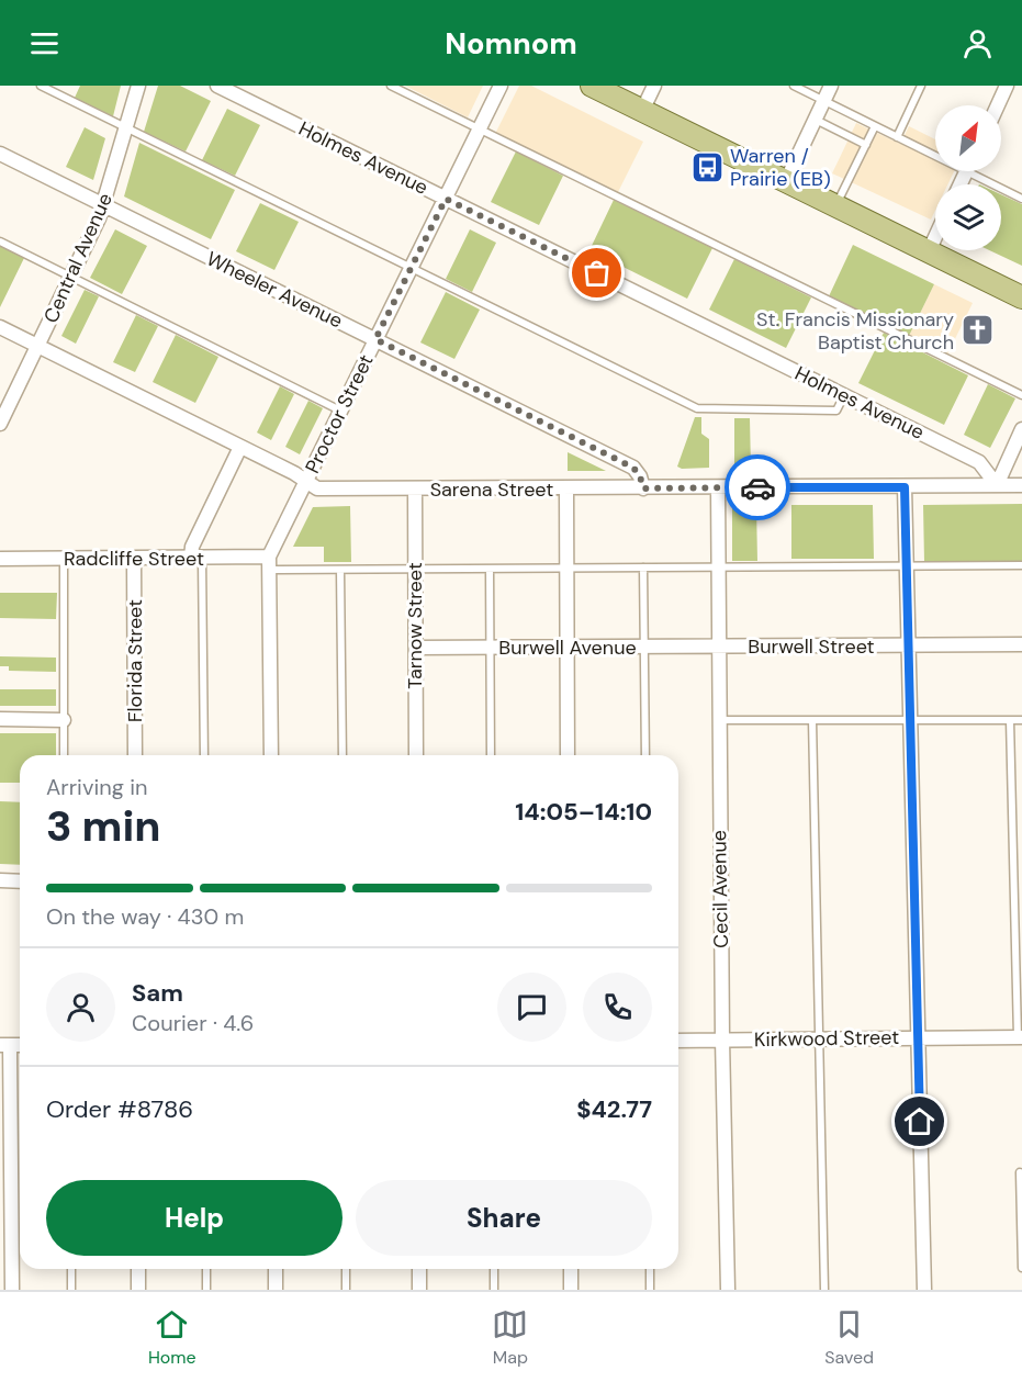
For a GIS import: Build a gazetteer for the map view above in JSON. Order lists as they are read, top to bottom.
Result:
{
  "streets": {
    "street": [
      "Holmes Avenue",
      "Central Avenue",
      "Wheeler Avenue",
      "Proctor Street",
      "Sarena Street",
      "Radcliffe Street",
      "Tarnow Street",
      "Burwell Street",
      "Burwell Avenue",
      "Florida Street",
      "Cecil Avenue",
      "Kirkwood Street"
    ]
  },
  "crossings": [
    ["Holmes Avenue", "Proctor Street"],
    ["Holmes Avenue", "Sarena Street"],
    ["Central Avenue", "Wheeler Avenue"],
    ["Central Avenue", "Sarena Street"],
    ["Wheeler Avenue", "Proctor Street"],
    ["Wheeler Avenue", "Sarena Street"],
    ["Proctor Street", "Sarena Street"],
    ["Proctor Street", "Radcliffe Street"],
    ["Sarena Street", "Tarnow Street"],
    ["Sarena Street", "Cecil Avenue"],
    ["Radcliffe Street", "Florida Street"],
    ["Tarnow Street", "Burwell Avenue"],
    ["Burwell Street", "Burwell Avenue"],
    ["Burwell Street", "Cecil Avenue"],
    ["Burwell Avenue", "Cecil Avenue"],
    ["Cecil Avenue", "Kirkwood Street"]
  ],
  "places": {
    "bus stop": ["Warren / Prairie (EB)"],
    "church": ["St. Francis Missionary Baptist Church"]
  },
  "north": "top right",
  "page": {
    "header": "Nomnom",
    "heading": ["3 min", "Arriving in", "14:05–14:10"],
    "panel": [
      "Sam",
      "Courier · 4.6",
      "Order #8786",
      "$42.77"
    ],
    "bar": "On the way · 430 m",
    "buttons": ["Help", "Share"],
    "tabs": ["Home", "Map", "Saved"]
  }
}
